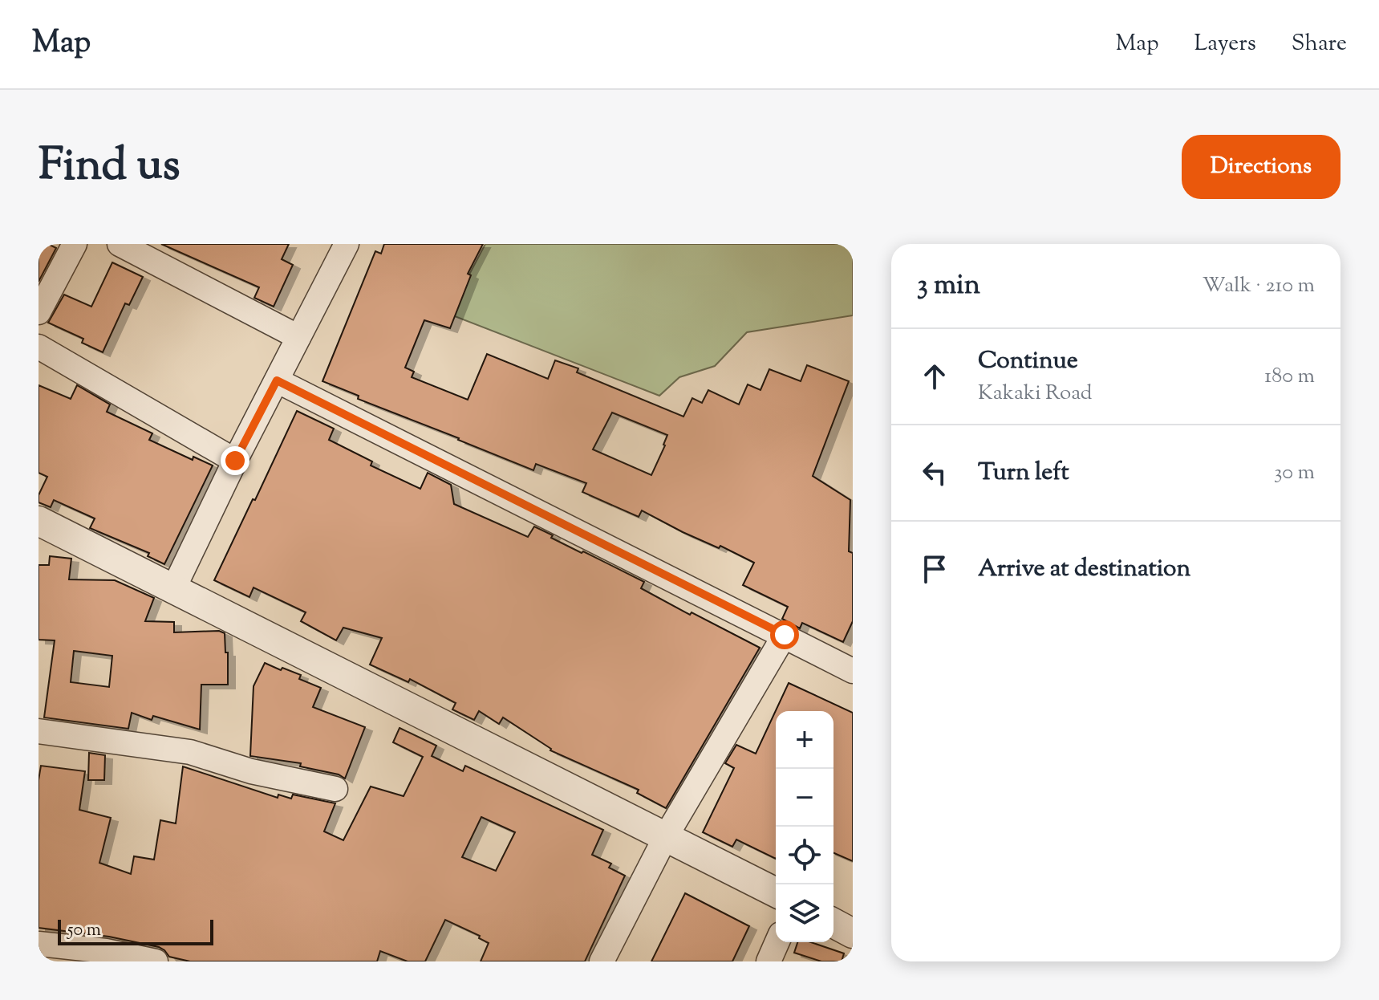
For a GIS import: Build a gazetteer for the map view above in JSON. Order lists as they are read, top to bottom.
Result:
{
  "scale_bar": "50 m",
  "page": {
    "header": "Map",
    "nav": ["Map", "Layers", "Share"],
    "title": "Find us",
    "buttons": "Directions",
    "heading": ["3 min", "Walk · 210 m"],
    "list": [
      ["Continue", "Kakaki Road", "180 m"],
      ["Turn left", "30 m"],
      "Arrive at destination"
    ],
    "map_buttons": ["+", "−"],
    "scale": "50 m"
  }
}
